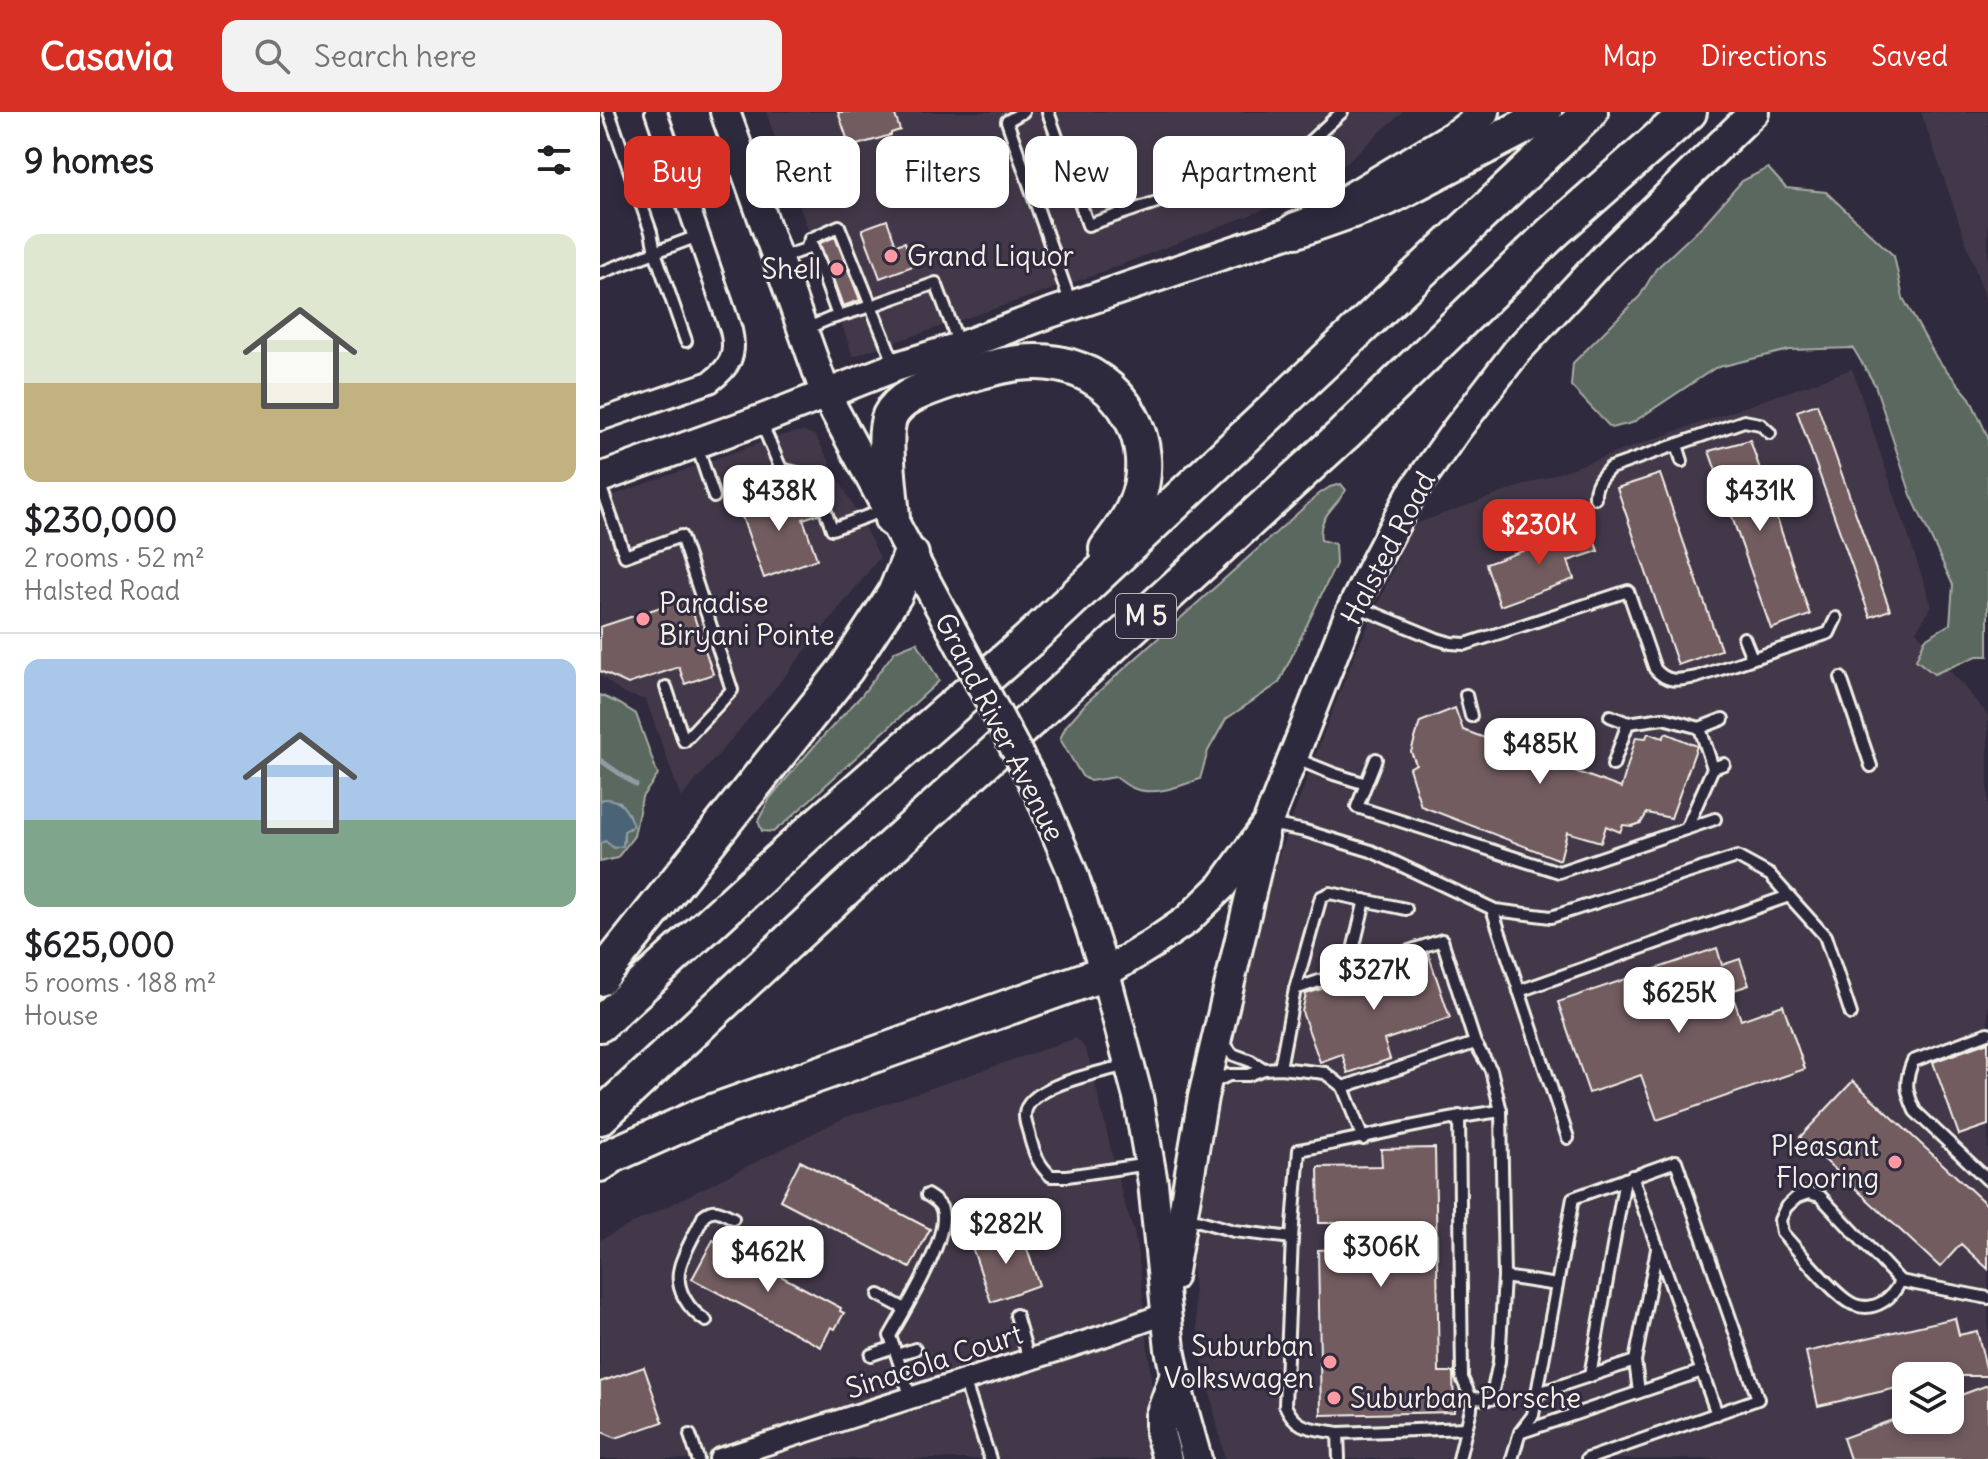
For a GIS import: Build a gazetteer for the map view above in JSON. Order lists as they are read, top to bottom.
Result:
{
  "streets": {
    "highway": ["M 5"],
    "main road": ["Halsted Road", "Grand River Avenue"],
    "street": ["Sinacola Court"]
  },
  "crossings": [
    ["Halsted Road", "Grand River Avenue"]
  ],
  "places": [
    "Grand Liquor",
    "Shell",
    "Paradise Biryani Pointe",
    "Pleasant Flooring",
    "Suburban Volkswagen",
    "Suburban Porsche"
  ],
  "page": {
    "header": "Casavia",
    "search": "Search here",
    "nav": ["Map", "Directions", "Saved"],
    "heading": "9 homes",
    "chip": [
      "Buy",
      "Rent",
      "Filters",
      "New",
      "Apartment"
    ],
    "list": [
      {
        "name": "$230,000",
        "note": "2 rooms · 52 m² · Halsted Road"
      },
      {
        "name": "$625,000",
        "note": "5 rooms · 188 m² · House"
      }
    ],
    "price": [
      "$438K",
      "$431K",
      "$230K",
      "$485K",
      "$327K",
      "$625K",
      "$282K",
      "$306K",
      "$462K"
    ]
  }
}
